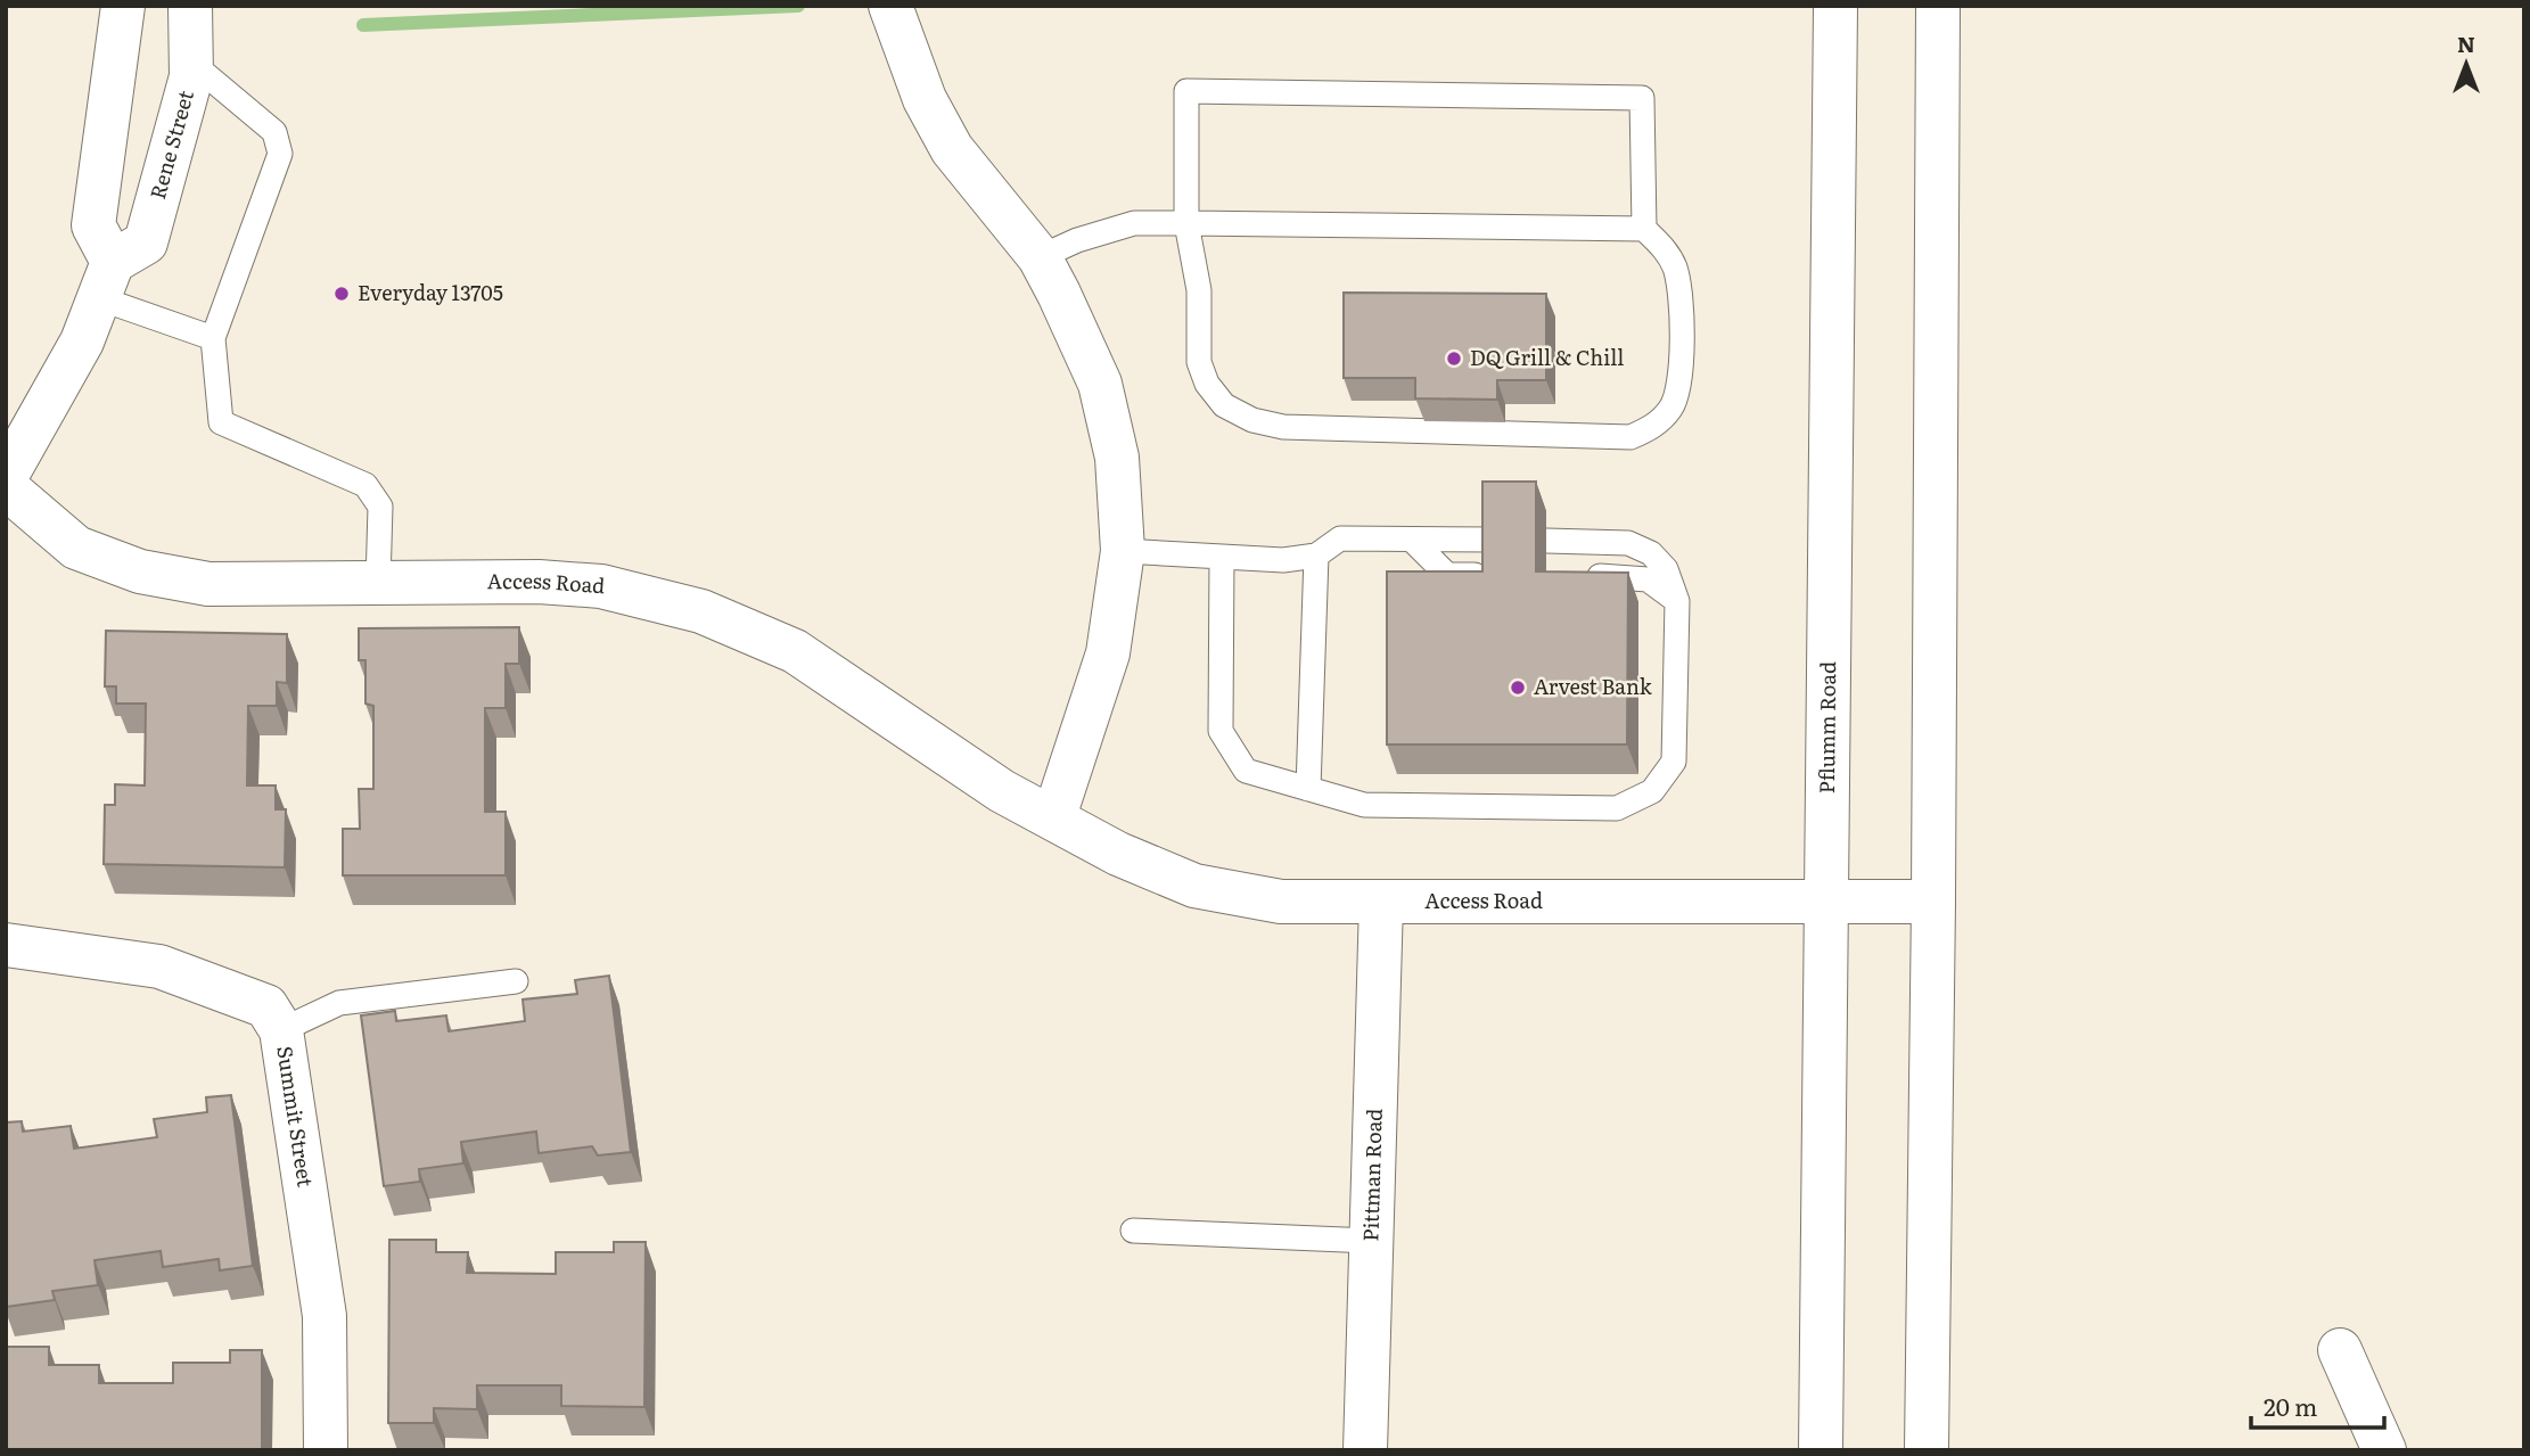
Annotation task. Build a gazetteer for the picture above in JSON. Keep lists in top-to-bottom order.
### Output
{
  "streets": {
    "street": [
      "Rene Street",
      "Access Road",
      "Pflumm Road",
      "Summit Street",
      "Pittman Road"
    ]
  },
  "crossings": [
    ["Access Road", "Pflumm Road"],
    ["Access Road", "Pittman Road"]
  ],
  "places": ["Everyday 13705", "DQ Grill & Chill", "Arvest Bank"],
  "scale_bar": "20 m",
  "north": "top"
}
